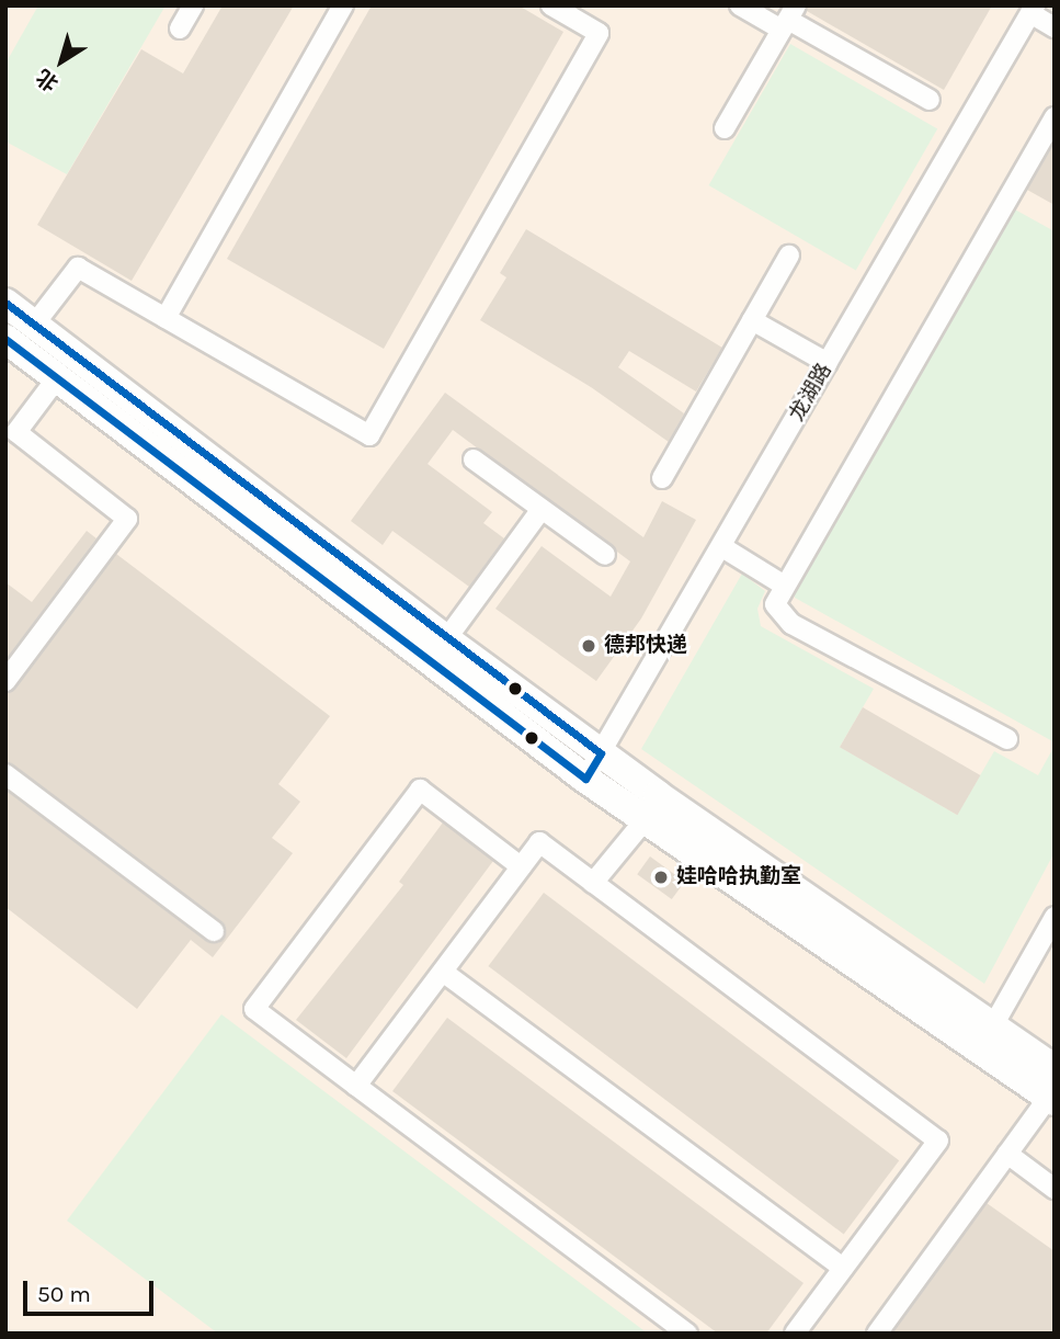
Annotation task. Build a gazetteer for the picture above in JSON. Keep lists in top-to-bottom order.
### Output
{
  "streets": {
    "street": ["龙湖路"]
  },
  "places": ["德邦快递", "娃哈哈执勤室"],
  "scale_bar": "50 m",
  "north": "bottom left"
}
